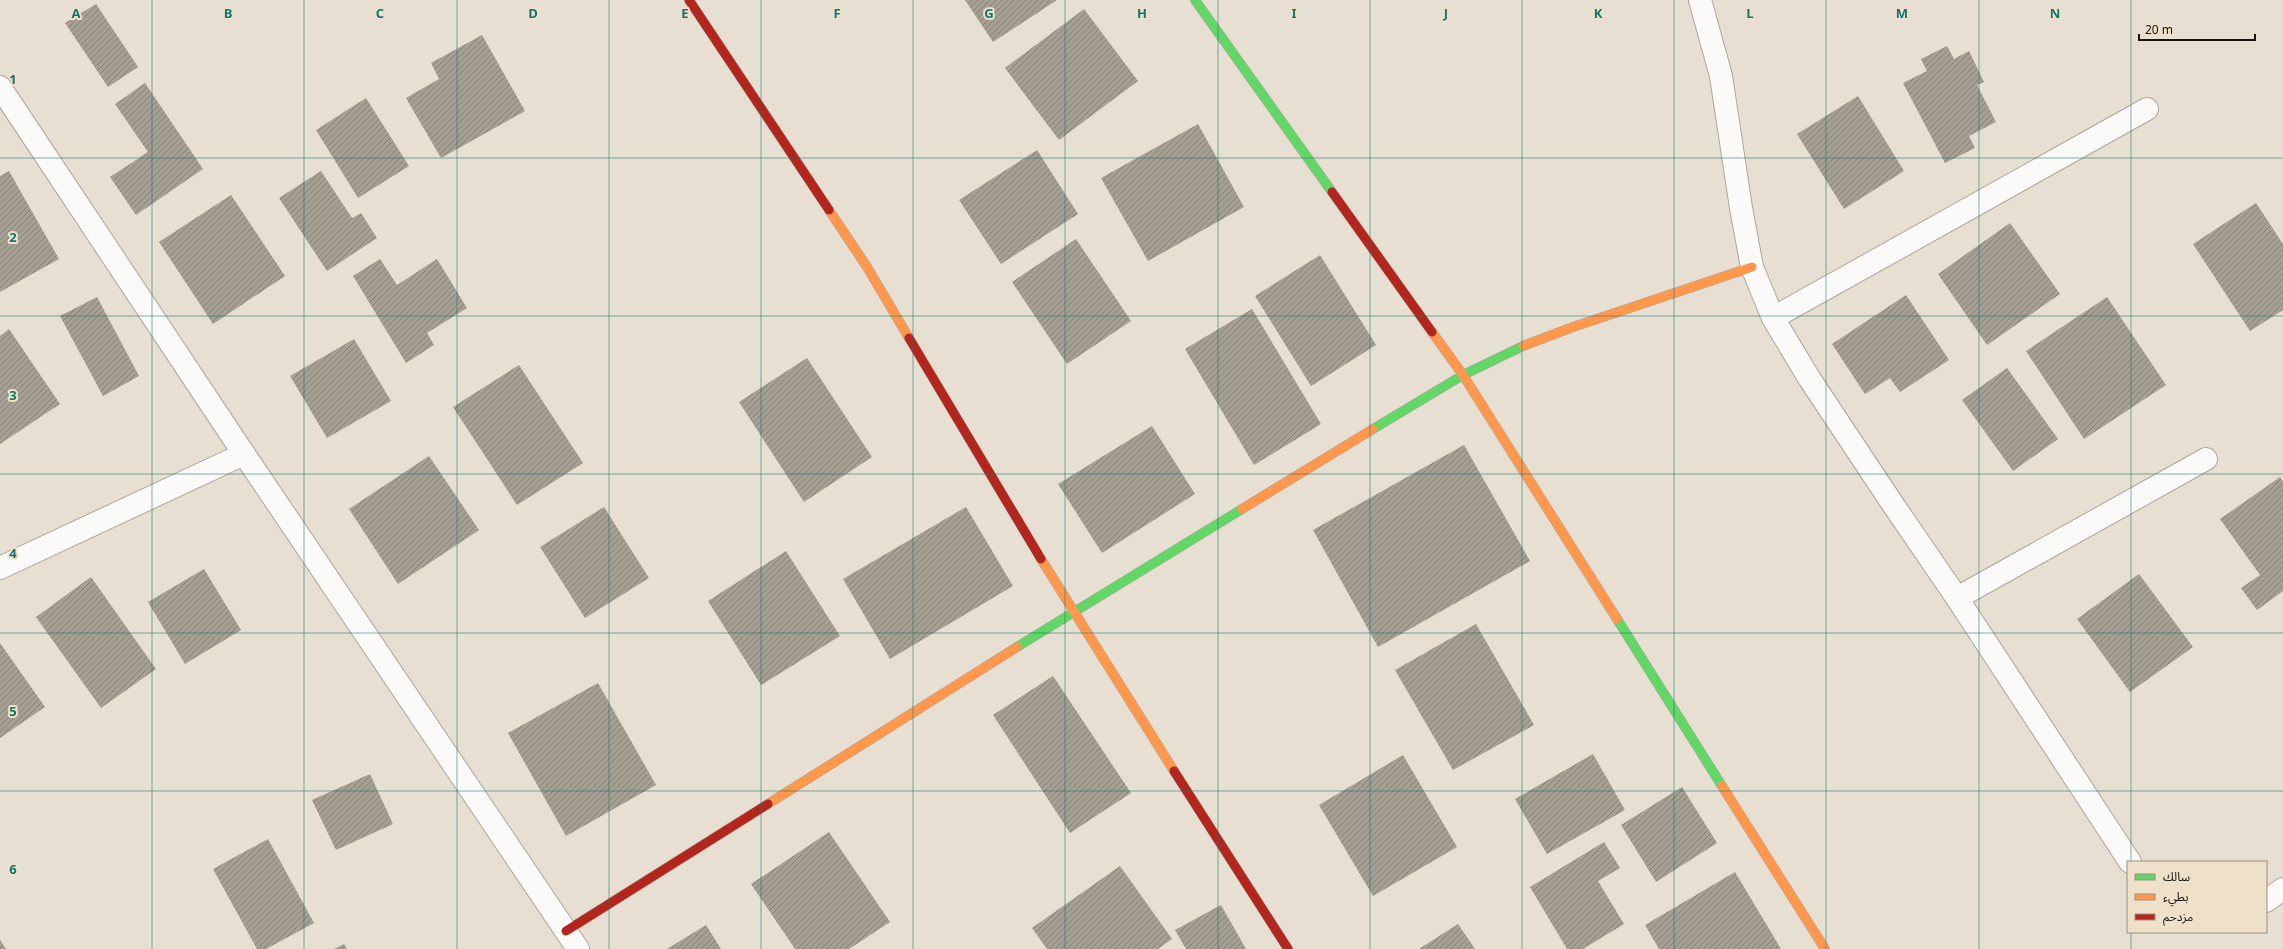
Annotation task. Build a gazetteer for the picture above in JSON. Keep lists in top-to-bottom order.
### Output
{
  "legend": ["سالك", "بطيء", "مزدحم"],
  "scale_bar": "20 m",
  "grid": {
    "columns": [
      "A",
      "B",
      "C",
      "D",
      "E",
      "F",
      "G",
      "H",
      "I",
      "J",
      "K",
      "L",
      "M",
      "N"
    ],
    "rows": [
      "1",
      "2",
      "3",
      "4",
      "5",
      "6"
    ]
  }
}
